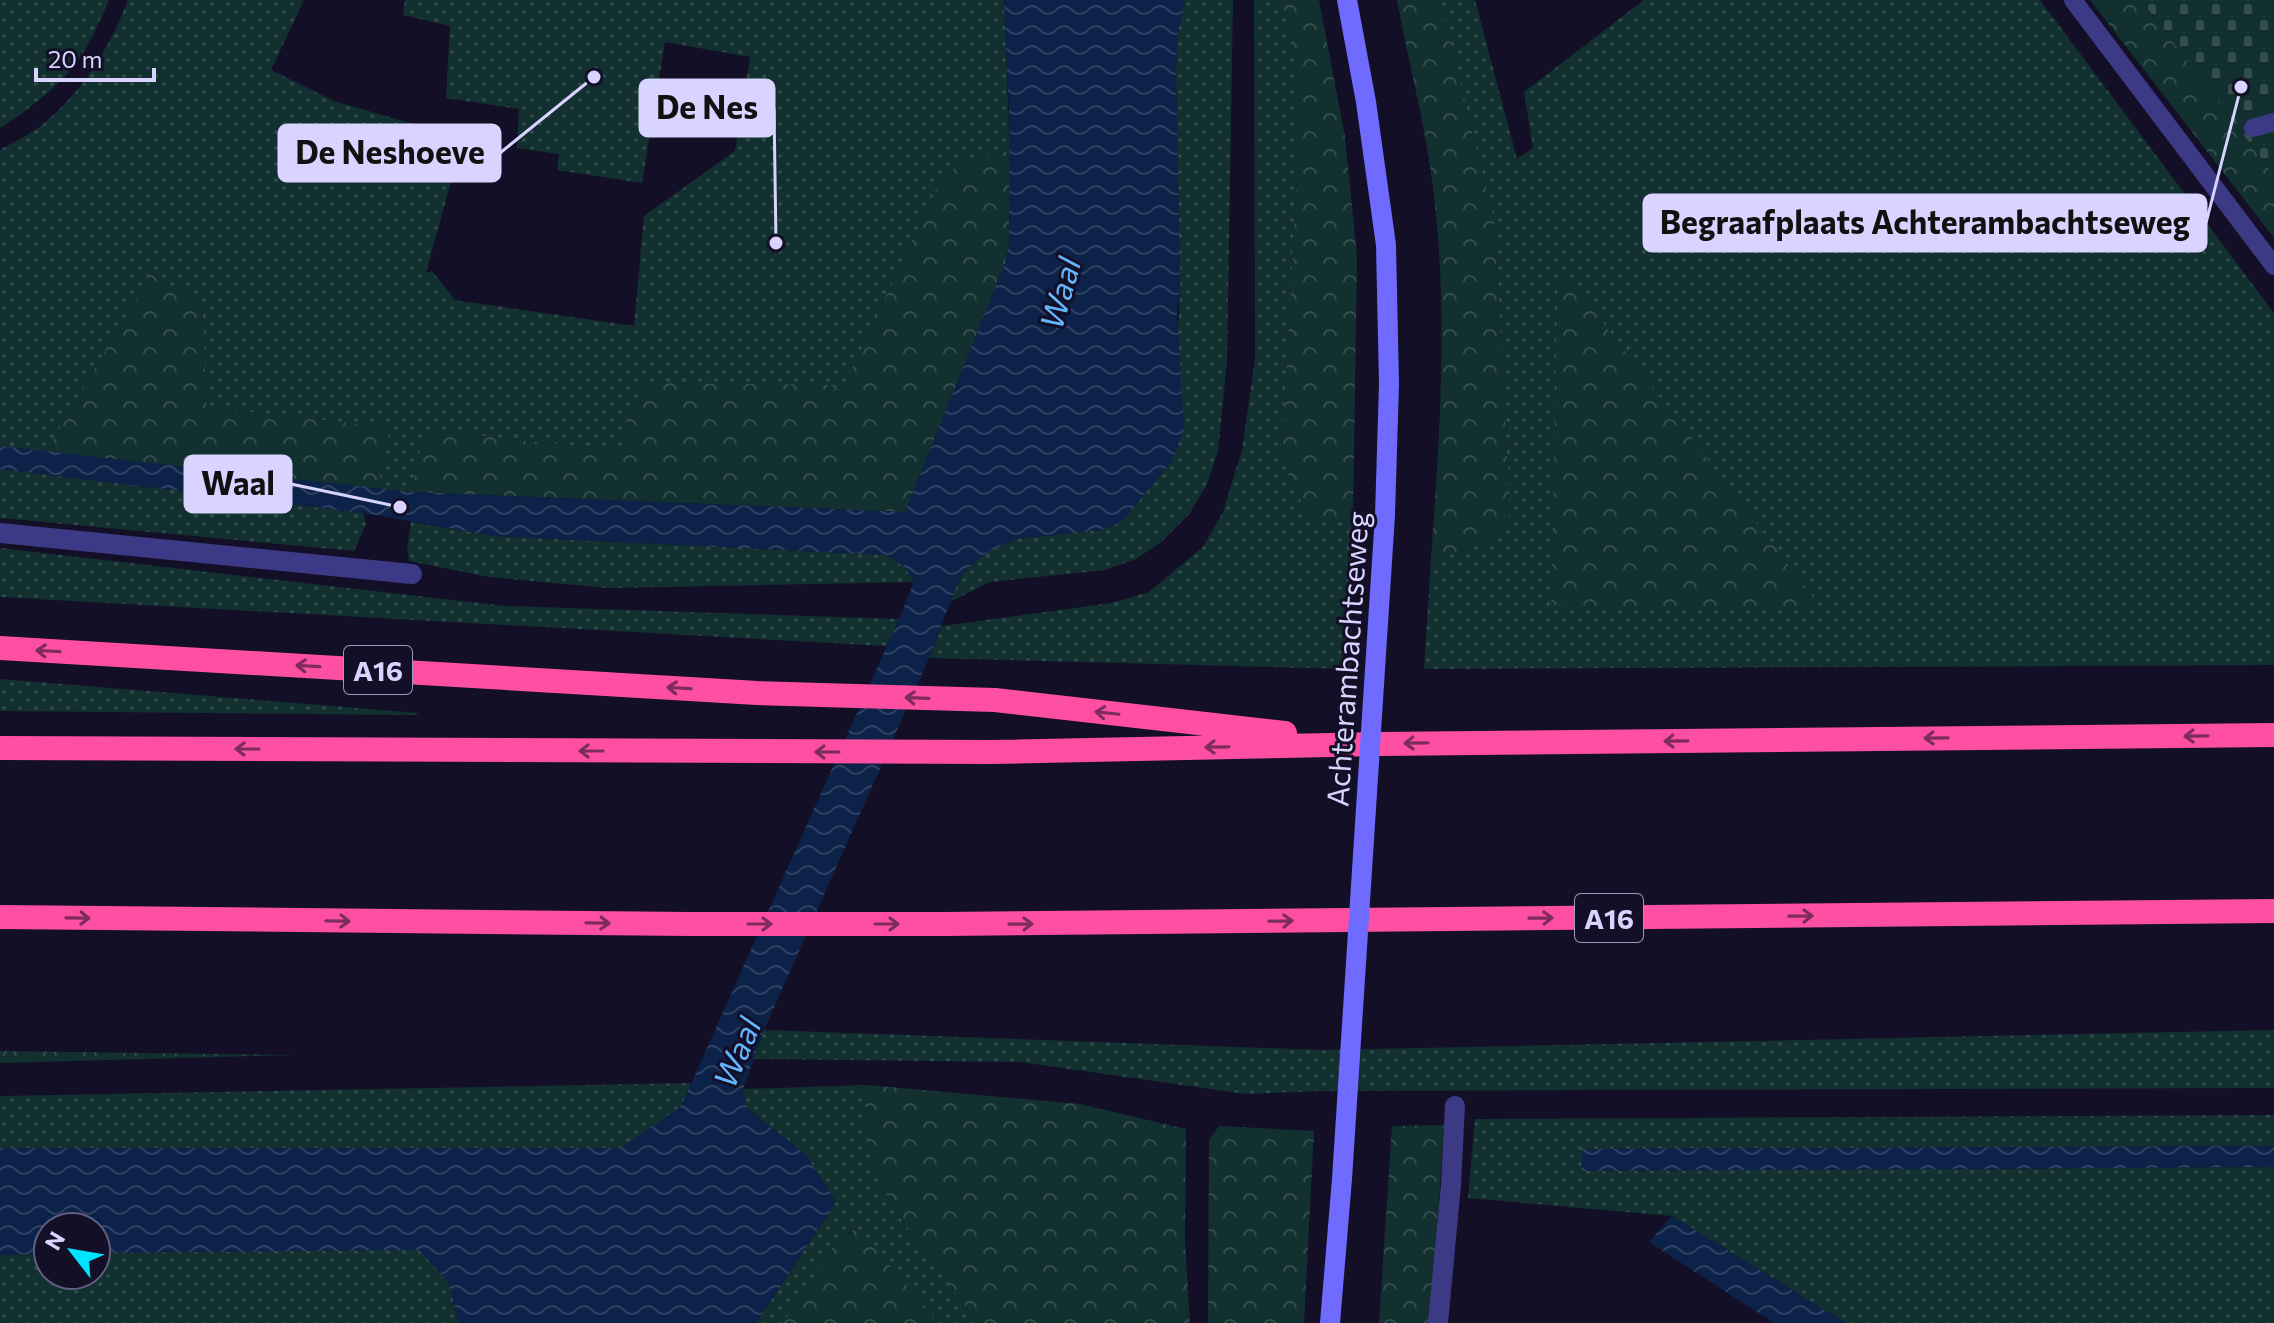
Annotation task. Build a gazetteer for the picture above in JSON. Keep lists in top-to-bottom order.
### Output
{
  "streets": {
    "highway": ["A16"],
    "street": ["Achterambachtseweg"]
  },
  "water": ["Waal"],
  "places": [
    "De Neshoeve",
    "Begraafplaats Achterambachtseweg",
    "De Nes",
    "Waal"
  ],
  "scale_bar": "20 m",
  "north": "top left"
}
